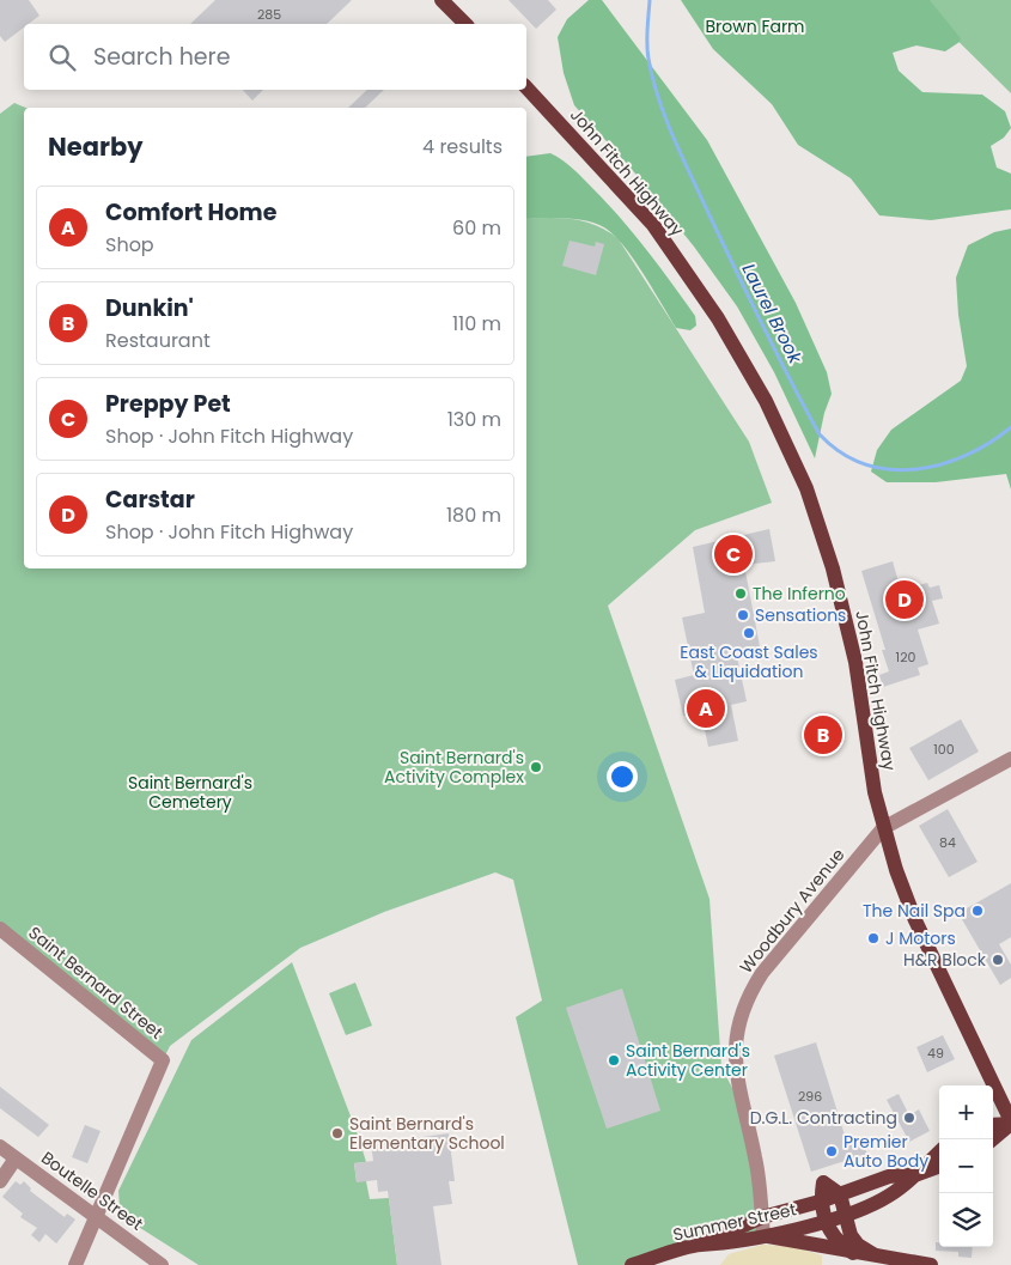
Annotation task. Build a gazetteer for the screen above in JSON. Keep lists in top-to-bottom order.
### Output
{
  "streets": {
    "main road": ["John Fitch Highway", "Summer Street"],
    "street": ["Woodbury Avenue", "Saint Bernard Street", "Boutelle Street"]
  },
  "crossings": [
    ["John Fitch Highway", "Woodbury Avenue"],
    ["Woodbury Avenue", "Summer Street"],
    ["Saint Bernard Street", "Boutelle Street"]
  ],
  "water": ["Laurel Brook"],
  "parks": ["Brown Farm", "Saint Bernard's Cemetery"],
  "places": [
    "The Inferno",
    "Sensations",
    "East Coast Sales & Liquidation",
    "Saint Bernard's Activity Complex",
    "The Nail Spa",
    "J Motors",
    "H&R Block",
    "Saint Bernard's Activity Center",
    "D.G.L. Contracting",
    "Saint Bernard's Elementary School",
    "Premier Auto Body"
  ],
  "house_numbers": [
    "285",
    "120",
    "100",
    "84",
    "49",
    "296"
  ],
  "page": {
    "search": "Search here",
    "heading": ["Nearby", "4 results"],
    "list": [
      {
        "mark": "A",
        "name": "Comfort Home",
        "note": "Shop",
        "value": "60 m"
      },
      {
        "mark": "B",
        "name": "Dunkin'",
        "note": "Restaurant",
        "value": "110 m"
      },
      {
        "mark": "C",
        "name": "Preppy Pet",
        "note": "Shop · John Fitch Highway",
        "value": "130 m"
      },
      {
        "mark": "D",
        "name": "Carstar",
        "note": "Shop · John Fitch Highway",
        "value": "180 m"
      }
    ],
    "pins": [
      "C",
      "D",
      "A",
      "B"
    ],
    "map_buttons": ["+", "−"]
  }
}
